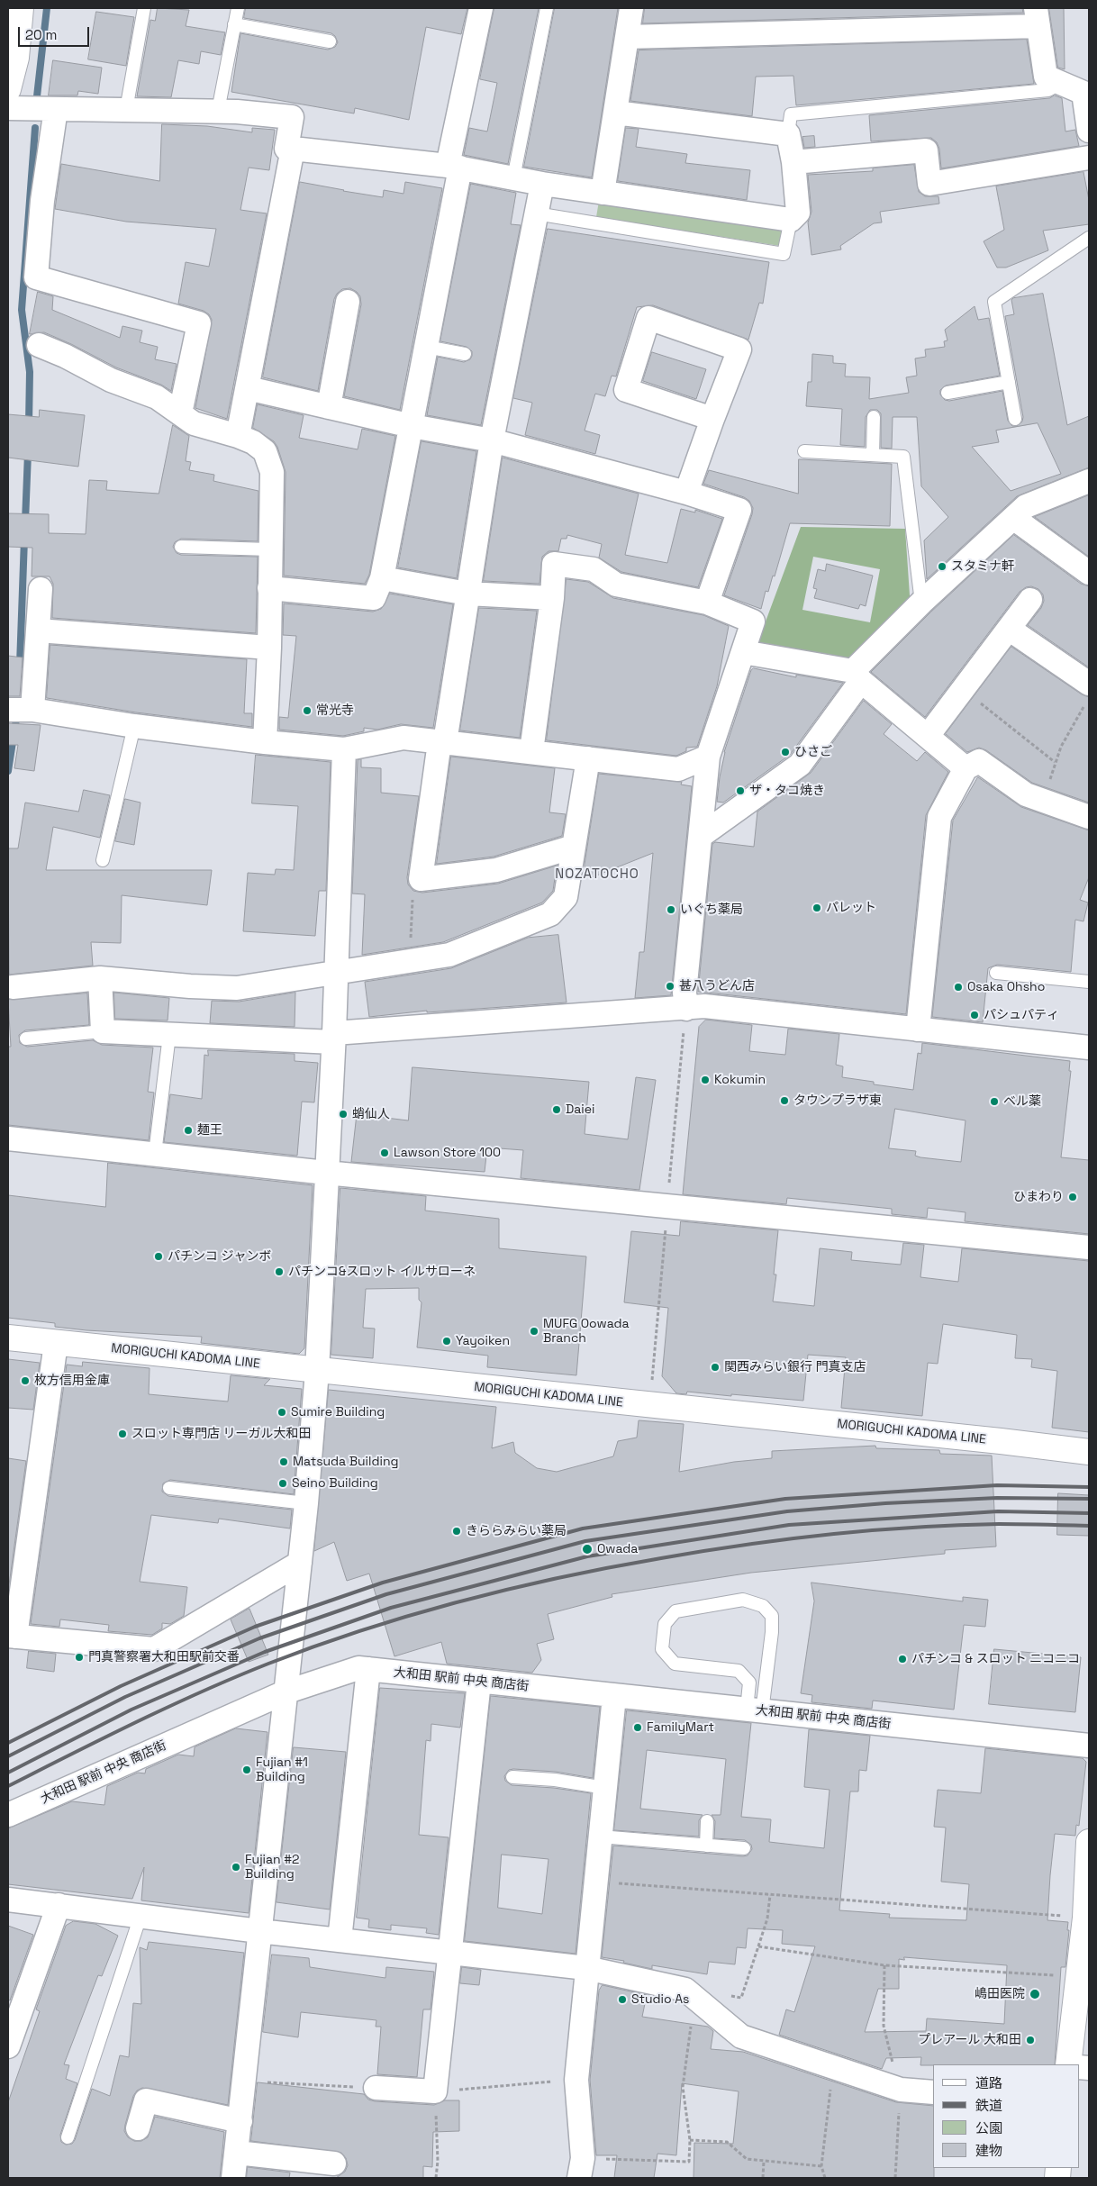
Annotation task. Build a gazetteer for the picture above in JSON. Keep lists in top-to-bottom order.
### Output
{
  "streets": {
    "main road": ["MORIGUCHI KADOMA LINE"],
    "street": ["大和田 駅前 中央 商店街"]
  },
  "districts": ["NOZATOCHO"],
  "places": [
    "スタミナ軒",
    "常光寺",
    "ひさご",
    "ザ・タコ焼き",
    "パレット",
    "いぐち薬局",
    "甚八うどん店",
    "Osaka Ohsho",
    "パシュパティ",
    "Kokumin",
    "タウンプラザ東",
    "ベル薬",
    "Daiei",
    "蛸仙人",
    "麺王",
    "Lawson Store 100",
    "ひまわり",
    "パチンコ ジャンボ",
    "パチンコ&スロット イルサローネ",
    "MUFG Oowada Branch",
    "Yayoiken",
    "関西みらい銀行 門真支店",
    "枚方信用金庫",
    "Sumire Building",
    "スロット専門店 リーガル大和田",
    "Matsuda Building",
    "Seino Building",
    "きららみらい薬局",
    "Owada",
    "門真警察署大和田駅前交番",
    "パチンコ & スロット ニコニコ",
    "FamilyMart",
    "Fujian #1 Building",
    "Fujian #2 Building",
    "嶋田医院",
    "Studio As",
    "プレアール 大和田"
  ],
  "legend": [
    "道路",
    "鉄道",
    "公園",
    "建物"
  ],
  "scale_bar": "20 m"
}
